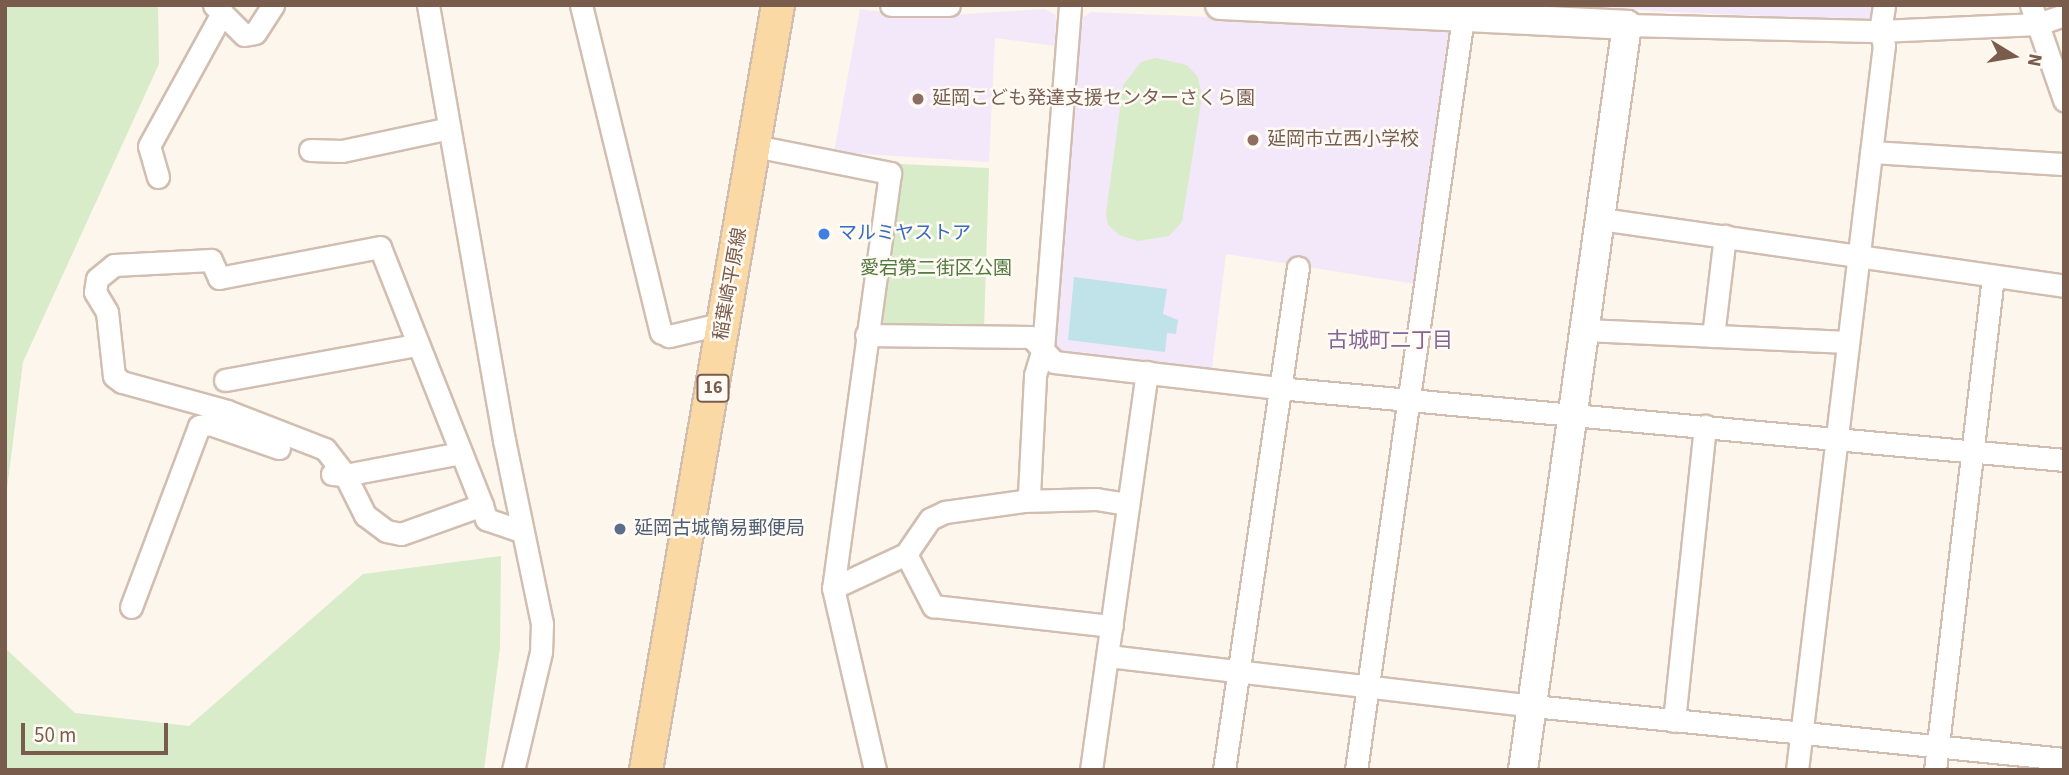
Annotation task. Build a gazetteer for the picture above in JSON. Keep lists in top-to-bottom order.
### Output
{
  "streets": {
    "main road": ["稲葉崎平原線", "16"]
  },
  "districts": ["古城町二丁目"],
  "parks": ["愛宕第二街区公園"],
  "places": [
    "延岡こども発達支援センターさくら園",
    "延岡市立西小学校",
    "マルミヤストア",
    "延岡古城簡易郵便局"
  ],
  "scale_bar": "50 m",
  "north": "right"
}
